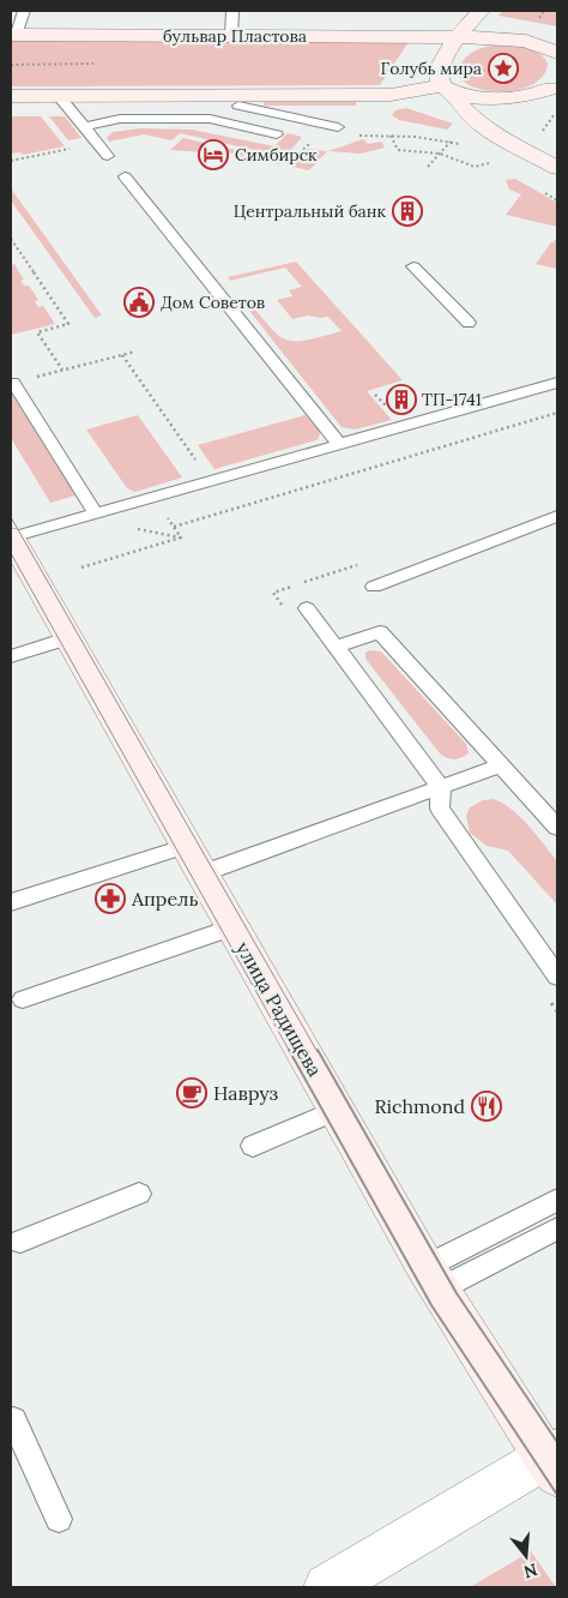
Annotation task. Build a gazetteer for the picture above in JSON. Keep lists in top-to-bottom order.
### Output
{
  "streets": {
    "street": ["бульвар Пластова", "улица Радищева"]
  },
  "places": {
    "place": ["Голубь мира"],
    "hotel": ["Симбирск"],
    "building": ["Центральный банк", "ТП-1741"],
    "public building": ["Дом Советов"],
    "pharmacy": ["Апрель"],
    "cafe": ["Навруз"],
    "restaurant": ["Richmond"]
  },
  "north": "bottom"
}
